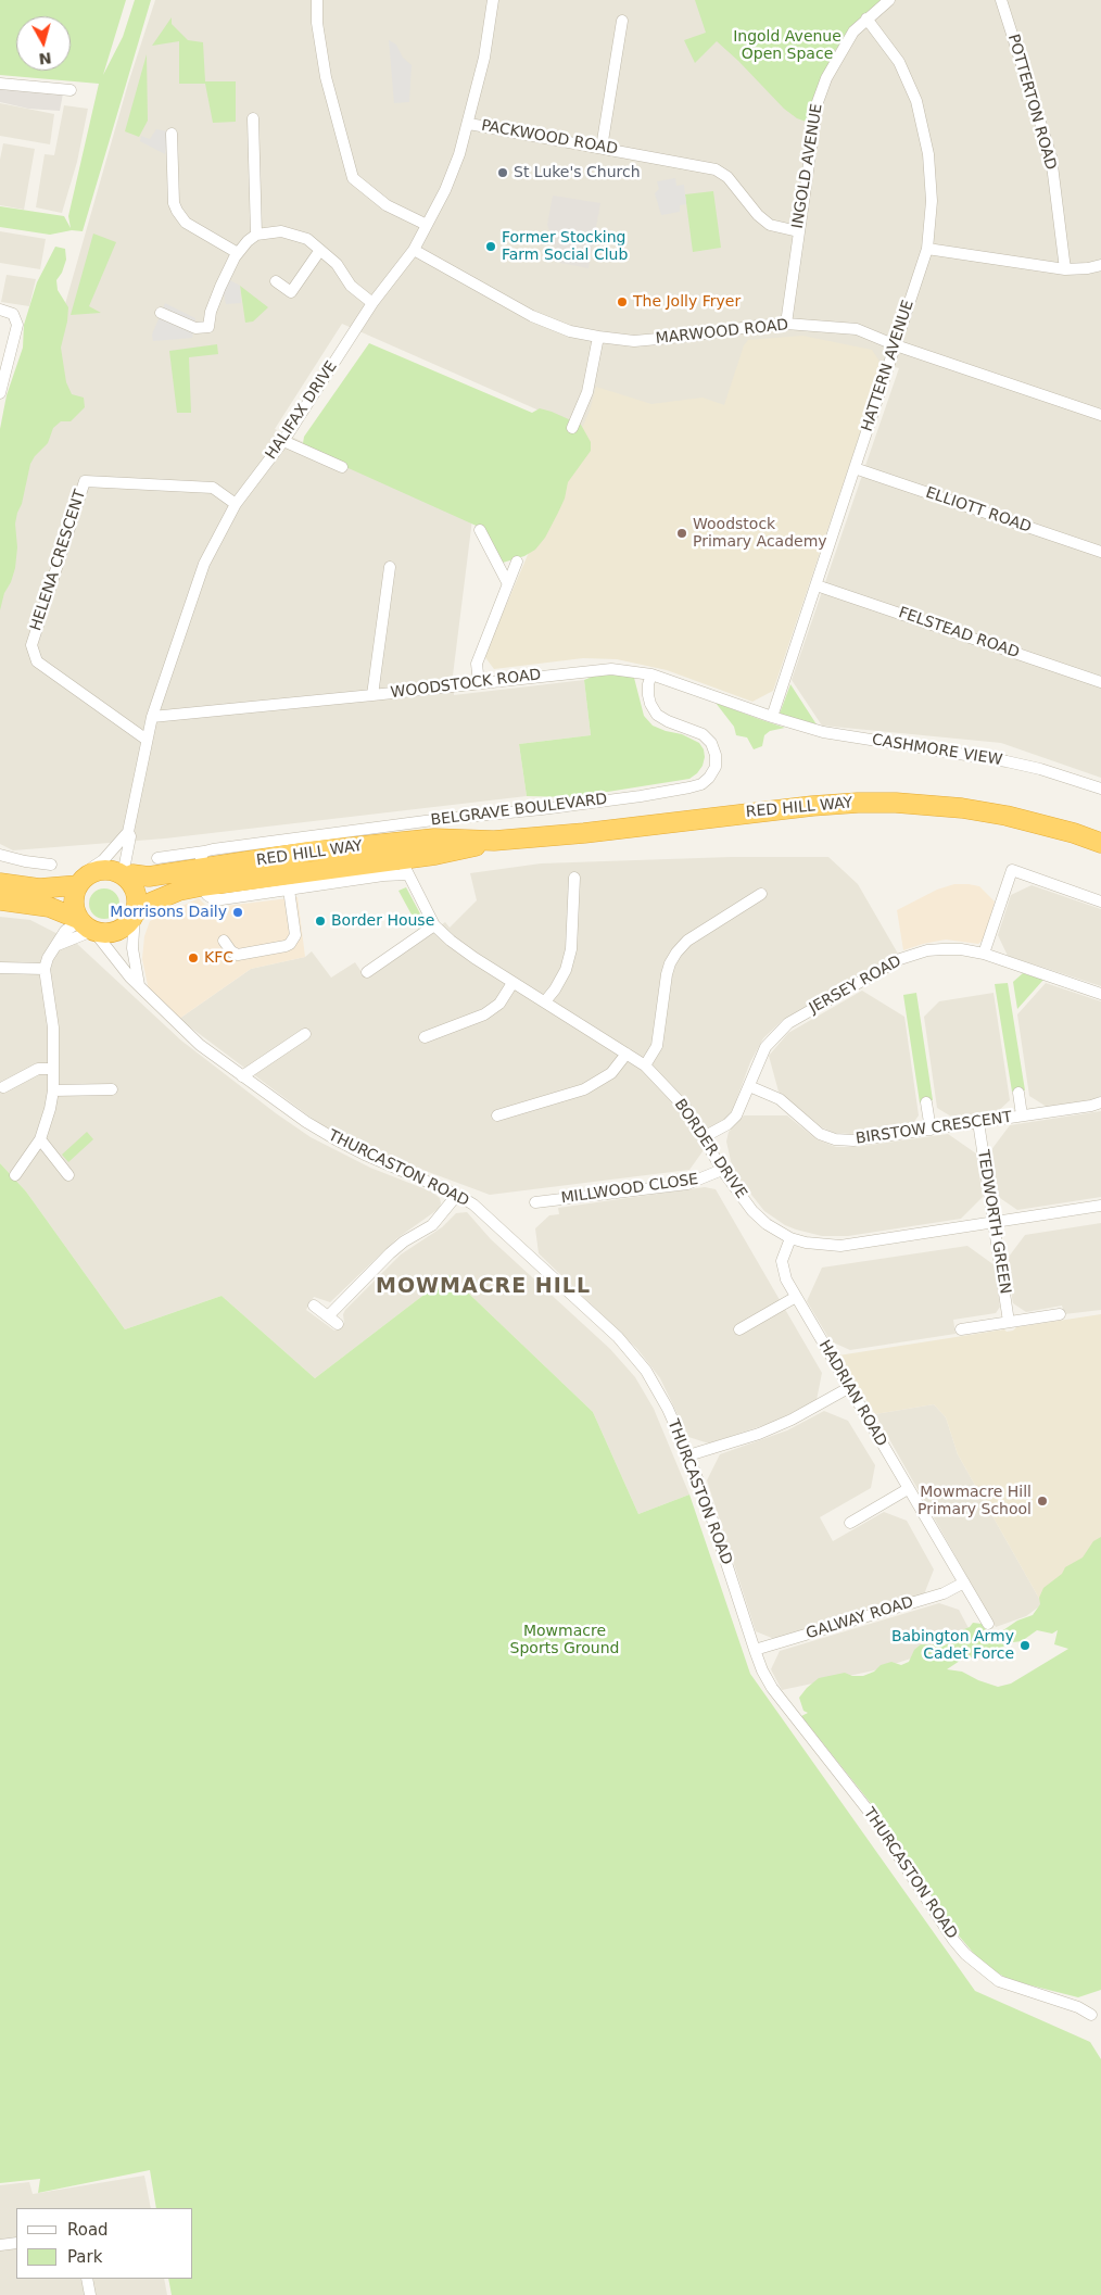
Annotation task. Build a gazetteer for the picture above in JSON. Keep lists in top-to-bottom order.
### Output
{
  "streets": {
    "highway": ["RED HILL WAY"],
    "street": [
      "POTTERTON ROAD",
      "PACKWOOD ROAD",
      "INGOLD AVENUE",
      "MARWOOD ROAD",
      "HATTERN AVENUE",
      "HALIFAX DRIVE",
      "ELLIOTT ROAD",
      "HELENA CRESCENT",
      "FELSTEAD ROAD",
      "WOODSTOCK ROAD",
      "CASHMORE VIEW",
      "BELGRAVE BOULEVARD",
      "JERSEY ROAD",
      "BIRSTOW CRESCENT",
      "BORDER DRIVE",
      "THURCASTON ROAD",
      "MILLWOOD CLOSE",
      "TEDWORTH GREEN",
      "HADRIAN ROAD",
      "GALWAY ROAD"
    ]
  },
  "crossings": [
    ["PACKWOOD ROAD", "INGOLD AVENUE"],
    ["PACKWOOD ROAD", "HALIFAX DRIVE"],
    ["INGOLD AVENUE", "MARWOOD ROAD"],
    ["INGOLD AVENUE", "HATTERN AVENUE"],
    ["MARWOOD ROAD", "HATTERN AVENUE"],
    ["MARWOOD ROAD", "HALIFAX DRIVE"],
    ["HATTERN AVENUE", "ELLIOTT ROAD"],
    ["HATTERN AVENUE", "FELSTEAD ROAD"],
    ["HATTERN AVENUE", "WOODSTOCK ROAD"],
    ["HATTERN AVENUE", "CASHMORE VIEW"],
    ["HALIFAX DRIVE", "HELENA CRESCENT"],
    ["HALIFAX DRIVE", "WOODSTOCK ROAD"],
    ["HALIFAX DRIVE", "RED HILL WAY"],
    ["WOODSTOCK ROAD", "CASHMORE VIEW"],
    ["WOODSTOCK ROAD", "BELGRAVE BOULEVARD"],
    ["RED HILL WAY", "BELGRAVE BOULEVARD"],
    ["RED HILL WAY", "BORDER DRIVE"],
    ["JERSEY ROAD", "BIRSTOW CRESCENT"],
    ["JERSEY ROAD", "BORDER DRIVE"],
    ["BIRSTOW CRESCENT", "TEDWORTH GREEN"],
    ["BORDER DRIVE", "MILLWOOD CLOSE"],
    ["BORDER DRIVE", "TEDWORTH GREEN"],
    ["BORDER DRIVE", "HADRIAN ROAD"],
    ["THURCASTON ROAD", "GALWAY ROAD"],
    ["HADRIAN ROAD", "GALWAY ROAD"]
  ],
  "districts": ["MOWMACRE HILL"],
  "parks": ["Ingold Avenue Open Space", "Mowmacre Sports Ground"],
  "places": [
    "St Luke's Church",
    "Former Stocking Farm Social Club",
    "The Jolly Fryer",
    "Woodstock Primary Academy",
    "Morrisons Daily",
    "Border House",
    "KFC",
    "Mowmacre Hill Primary School",
    "Babington Army Cadet Force"
  ],
  "legend": ["Road", "Park"],
  "north": "bottom"
}
